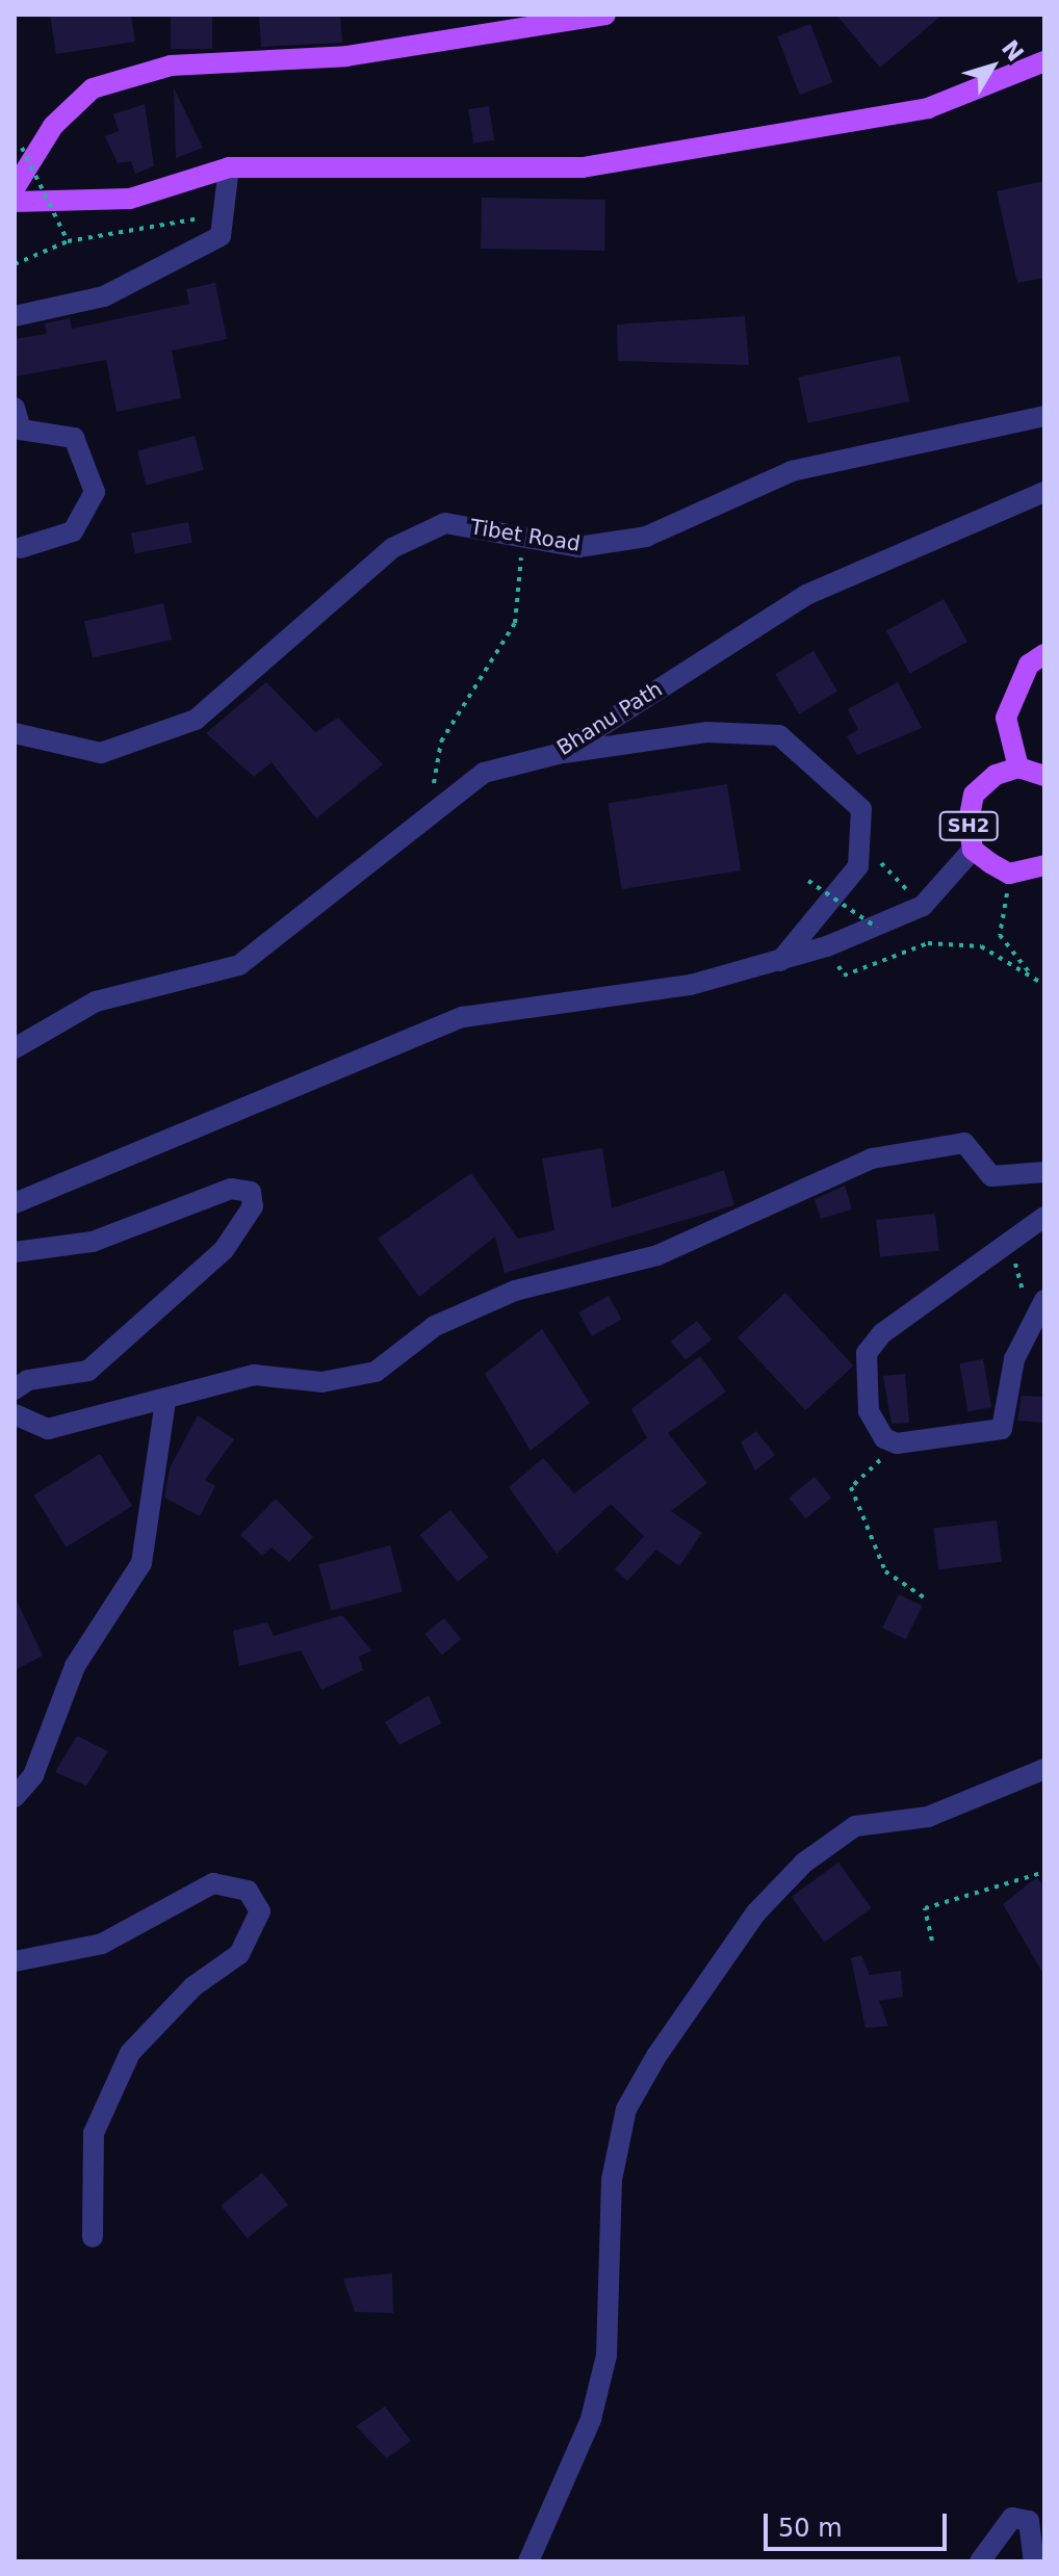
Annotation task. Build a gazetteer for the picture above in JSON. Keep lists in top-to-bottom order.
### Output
{
  "streets": {
    "main road": ["SH2"],
    "street": ["Tibet Road", "Bhanu Path"]
  },
  "scale_bar": "50 m",
  "north": "top right"
}
